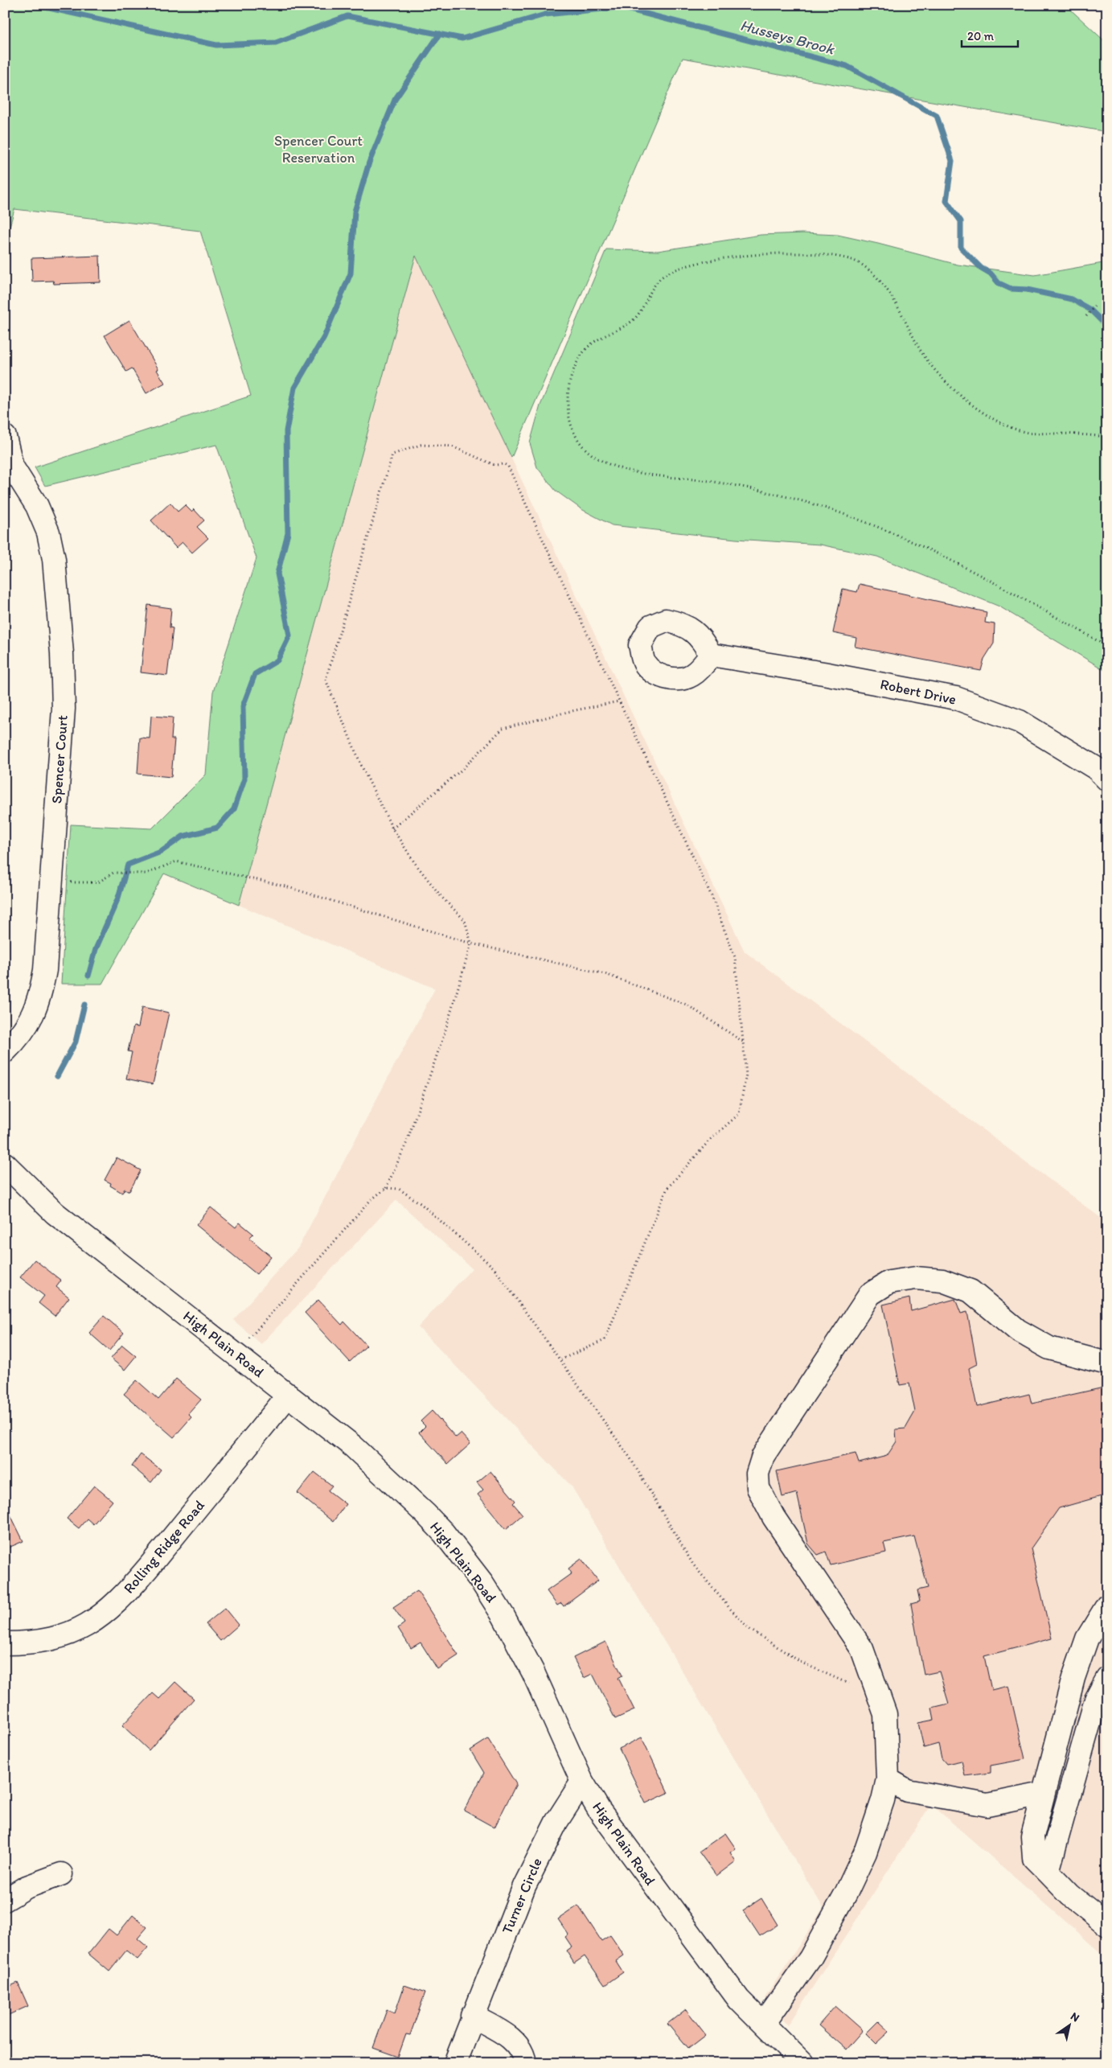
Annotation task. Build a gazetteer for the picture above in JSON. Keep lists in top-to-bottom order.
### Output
{
  "streets": {
    "street": [
      "Robert Drive",
      "Spencer Court",
      "High Plain Road",
      "Rolling Ridge Road",
      "Turner Circle"
    ]
  },
  "crossings": [
    ["High Plain Road", "Rolling Ridge Road"],
    ["High Plain Road", "Turner Circle"]
  ],
  "water": ["Husseys Brook"],
  "parks": ["Spencer Court Reservation"],
  "scale_bar": "20 m",
  "north": "top right"
}
